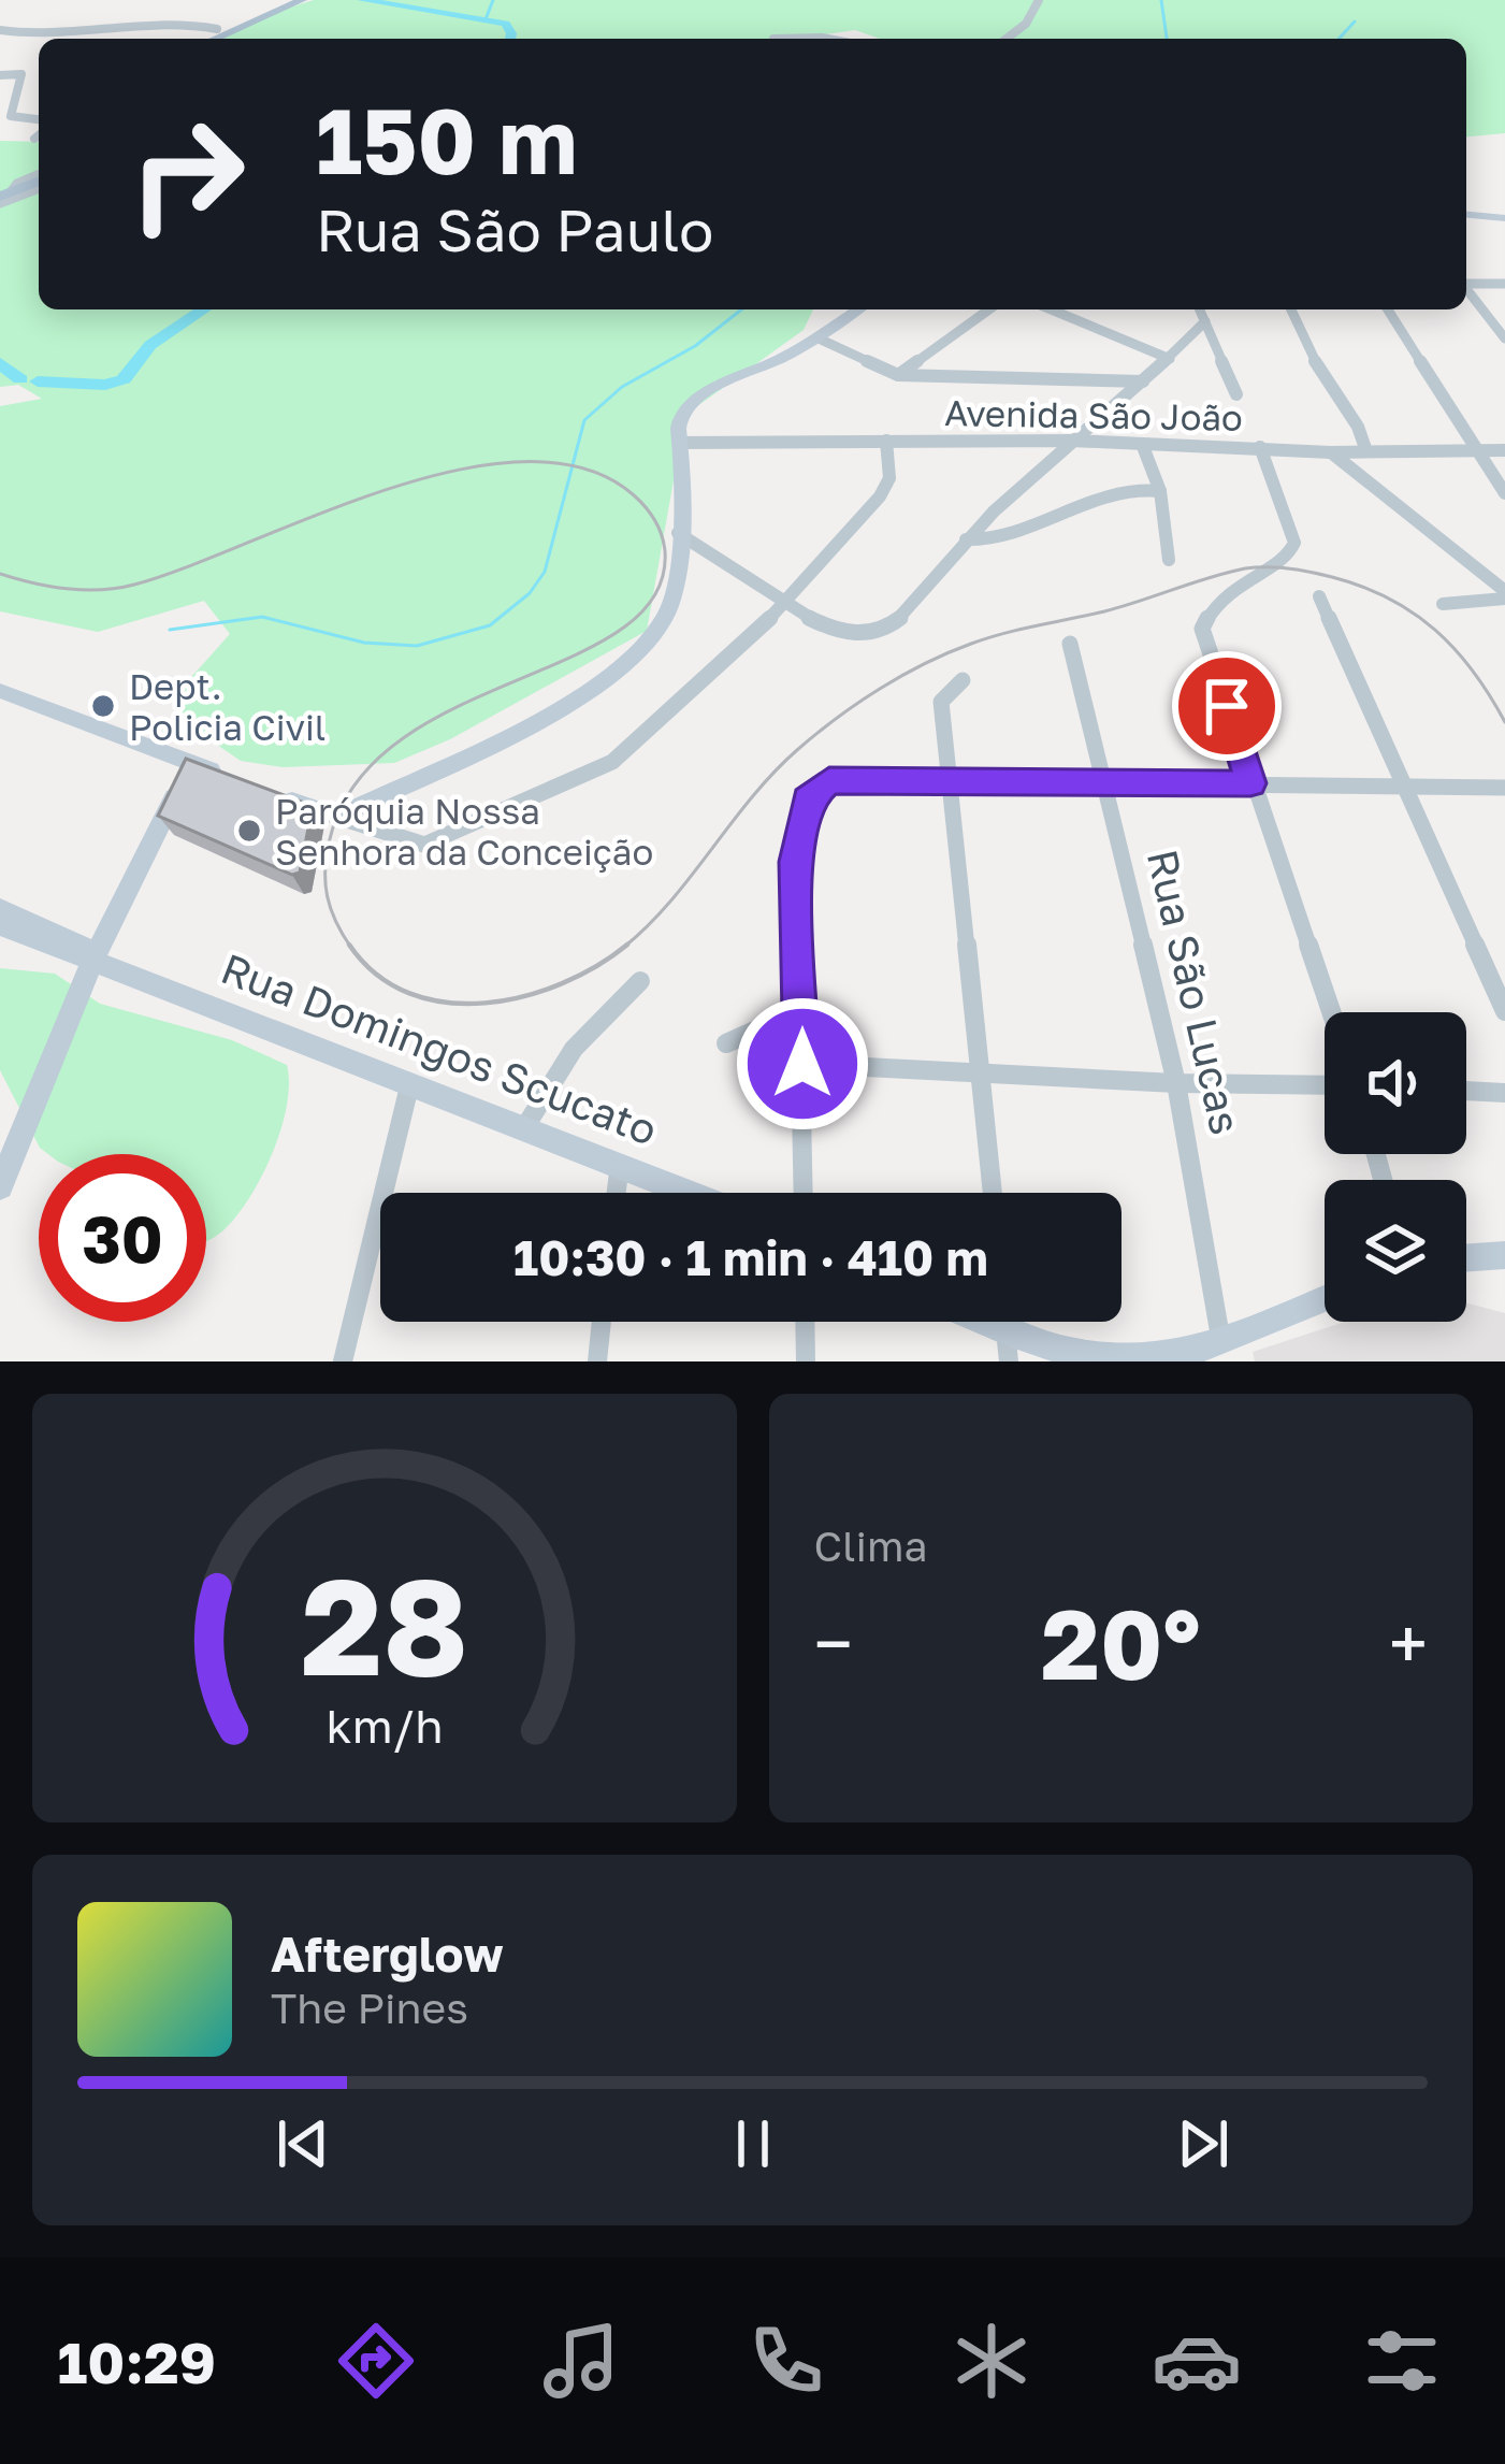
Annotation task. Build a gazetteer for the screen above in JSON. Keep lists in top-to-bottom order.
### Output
{
  "streets": {
    "street": ["Avenida São João", "Rua São Lucas", "Rua Domingos Scucato"]
  },
  "places": ["Dept. Policia Civil", "Paróquia Nossa Senhora da Conceição"],
  "page": {
    "turn": ["150 m", "Rua São Paulo"],
    "limit": "30",
    "trip": "10:30 · 1 min · 410 m",
    "tile": "Clima",
    "heat": ["−", "20°", "+"],
    "song": ["Afterglow", "The Pines"],
    "tabs": "10:29",
    "gauge": ["28", "km/h"]
  }
}
